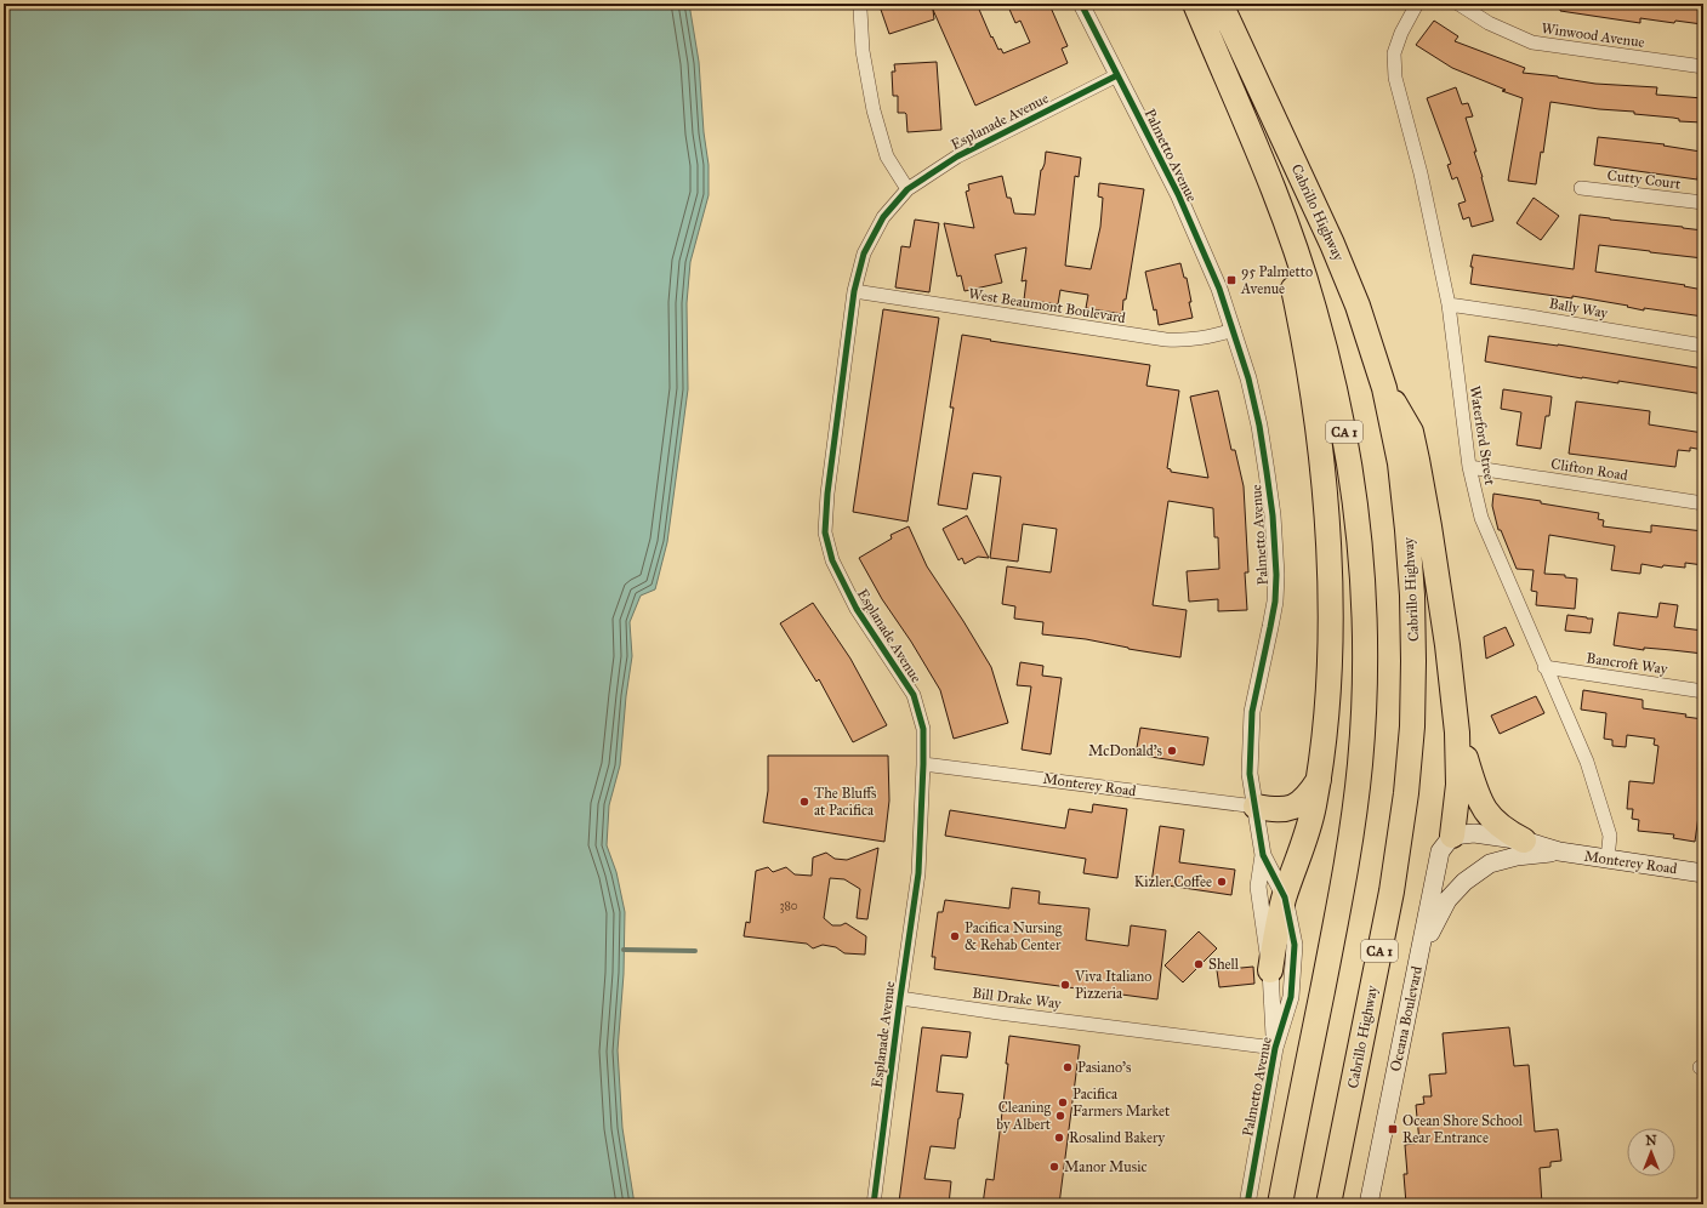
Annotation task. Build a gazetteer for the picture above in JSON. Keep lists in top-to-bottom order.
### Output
{
  "streets": {
    "highway": ["Cabrillo Highway", "CA 1"],
    "main road": ["Monterey Road", "Oceana Boulevard"],
    "street": [
      "Winwood Avenue",
      "Esplanade Avenue",
      "Palmetto Avenue",
      "Cutty Court",
      "West Beaumont Boulevard",
      "Bally Way",
      "Waterford Street",
      "Clifton Road",
      "Bancroft Way",
      "Bill Drake Way"
    ]
  },
  "crossings": [
    ["Esplanade Avenue", "Palmetto Avenue"],
    ["Esplanade Avenue", "West Beaumont Boulevard"],
    ["Esplanade Avenue", "Monterey Road"],
    ["Esplanade Avenue", "Bill Drake Way"],
    ["Palmetto Avenue", "West Beaumont Boulevard"],
    ["Palmetto Avenue", "Monterey Road"],
    ["Palmetto Avenue", "Bill Drake Way"],
    ["Bally Way", "Waterford Street"],
    ["Waterford Street", "Clifton Road"],
    ["Waterford Street", "Bancroft Way"],
    ["Waterford Street", "Monterey Road"],
    ["Monterey Road", "Oceana Boulevard"]
  ],
  "places": {
    "transit": ["95 Palmetto Avenue", "Ocean Shore School Rear Entrance"],
    "other": [
      "McDonald's",
      "The Bluffs at Pacifica",
      "Kizler Coffee",
      "Pacifica Nursing & Rehab Center",
      "Shell",
      "Viva Italiano Pizzeria",
      "Pasiano's",
      "Pacifica Farmers Market",
      "Cleaning by Albert",
      "Rosalind Bakery",
      "Manor Music"
    ]
  },
  "house_numbers": ["380"],
  "north": "top"
}
